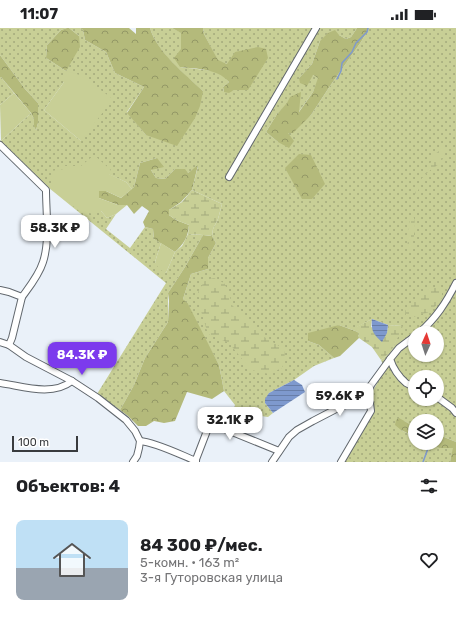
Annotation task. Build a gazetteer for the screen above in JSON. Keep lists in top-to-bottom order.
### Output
{
  "scale_bar": "100 m",
  "north": "top",
  "page": {
    "status": "11:07",
    "price": [
      "58.3K ₽",
      "84.3K ₽",
      "59.6K ₽",
      "32.1K ₽"
    ],
    "scale": "100 m",
    "heading": "Объектов: 4",
    "list": [
      {
        "name": "84 300 ₽/мес.",
        "note": "5-комн. · 163 m² · 3-я Гуторовская улица"
      }
    ]
  }
}
